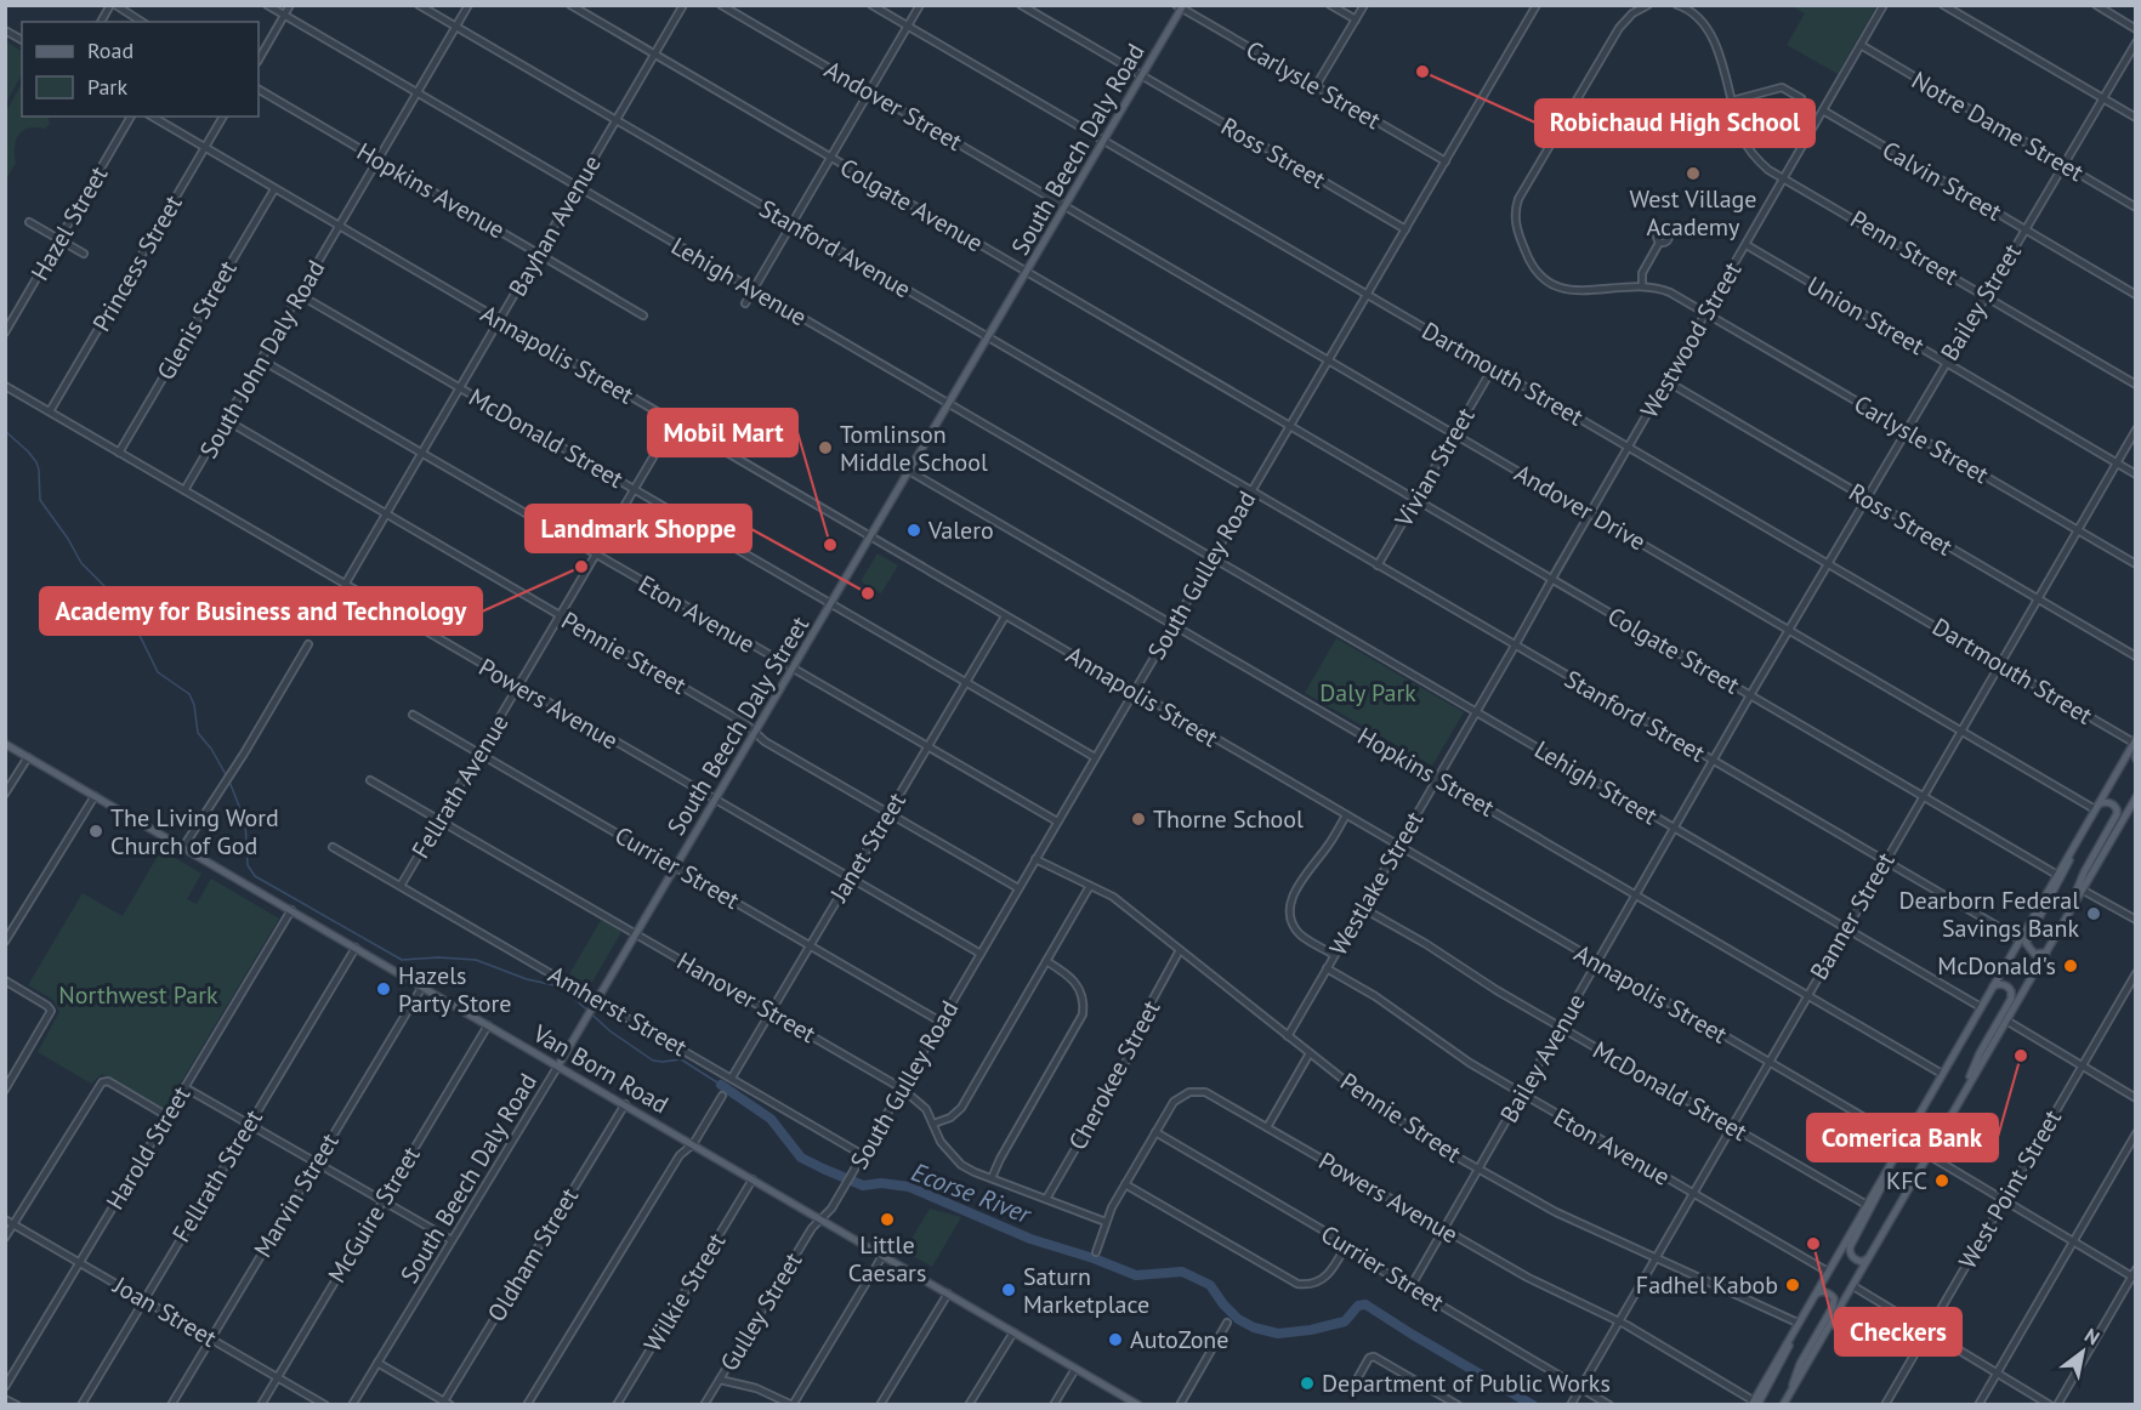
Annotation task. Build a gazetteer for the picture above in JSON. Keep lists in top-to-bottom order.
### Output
{
  "streets": {
    "main road": ["South Beech Daly Road", "South Beech Daly Street", "Van Born Road"],
    "street": [
      "Carlysle Street",
      "Andover Street",
      "Notre Dame Street",
      "Ross Street",
      "Calvin Street",
      "Hopkins Avenue",
      "Colgate Avenue",
      "Hazel Street",
      "Bayhan Avenue",
      "Penn Street",
      "Stanford Avenue",
      "Princess Street",
      "Lehigh Avenue",
      "Bailey Street",
      "Union Street",
      "Glenis Street",
      "Westwood Street",
      "Annapolis Street",
      "South John Daly Road",
      "Dartmouth Street",
      "McDonald Street",
      "Vivian Street",
      "Andover Drive",
      "South Gulley Road",
      "Eton Avenue",
      "Colgate Street",
      "Pennie Street",
      "Powers Avenue",
      "Stanford Street",
      "Hopkins Street",
      "Lehigh Street",
      "Fellrath Avenue",
      "Janet Street",
      "Currier Street",
      "Westlake Street",
      "Banner Street",
      "Hanover Street",
      "Amherst Street",
      "Bailey Avenue",
      "Cherokee Street",
      "Harold Street",
      "Fellrath Street",
      "West Point Street",
      "Marvin Street",
      "McGuire Street",
      "Oldham Street",
      "Wilkie Street",
      "Joan Street",
      "Gulley Street"
    ]
  },
  "crossings": [
    ["Carlysle Street", "South Beech Daly Road"],
    ["Carlysle Street", "Bailey Street"],
    ["Carlysle Street", "Westwood Street"],
    ["Carlysle Street", "South Gulley Road"],
    ["Carlysle Street", "Banner Street"],
    ["Andover Street", "South Beech Daly Road"],
    ["Andover Street", "Andover Drive"],
    ["Notre Dame Street", "Bailey Street"],
    ["Notre Dame Street", "Westwood Street"],
    ["South Beech Daly Road", "Ross Street"],
    ["South Beech Daly Road", "Colgate Avenue"],
    ["South Beech Daly Road", "Stanford Avenue"],
    ["South Beech Daly Road", "Dartmouth Street"],
    ["South Beech Daly Road", "Andover Drive"],
    ["South Beech Daly Road", "South Beech Daly Street"],
    ["South Beech Daly Road", "Hanover Street"],
    ["South Beech Daly Road", "Amherst Street"],
    ["South Beech Daly Road", "Van Born Road"],
    ["Ross Street", "Bailey Street"],
    ["Ross Street", "Westwood Street"],
    ["Ross Street", "South Gulley Road"],
    ["Ross Street", "Banner Street"],
    ["Calvin Street", "Bailey Street"],
    ["Calvin Street", "Westwood Street"],
    ["Hopkins Avenue", "Bayhan Avenue"],
    ["Hopkins Avenue", "South John Daly Road"],
    ["Colgate Avenue", "Bayhan Avenue"],
    ["Colgate Avenue", "South Gulley Road"],
    ["Colgate Avenue", "Colgate Street"],
    ["Bayhan Avenue", "Stanford Avenue"],
    ["Bayhan Avenue", "Lehigh Avenue"],
    ["Bayhan Avenue", "Annapolis Street"],
    ["Bayhan Avenue", "McDonald Street"],
    ["Bayhan Avenue", "Eton Avenue"],
    ["Bayhan Avenue", "Pennie Street"],
    ["Bayhan Avenue", "Powers Avenue"],
    ["Penn Street", "Bailey Street"],
    ["Penn Street", "Westwood Street"],
    ["Stanford Avenue", "South John Daly Road"],
    ["Stanford Avenue", "South Gulley Road"],
    ["Stanford Avenue", "Stanford Street"],
    ["Princess Street", "Annapolis Street"],
    ["Princess Street", "Powers Avenue"],
    ["Lehigh Avenue", "South John Daly Road"],
    ["Lehigh Avenue", "South Gulley Road"],
    ["Lehigh Avenue", "Lehigh Street"],
    ["Bailey Street", "Union Street"],
    ["Bailey Street", "Dartmouth Street"],
    ["Bailey Street", "Bailey Avenue"],
    ["Union Street", "Westwood Street"],
    ["Union Street", "Banner Street"],
    ["Glenis Street", "Annapolis Street"],
    ["Glenis Street", "Powers Avenue"],
    ["Westwood Street", "Dartmouth Street"],
    ["Westwood Street", "Andover Drive"],
    ["Westwood Street", "Westlake Street"],
    ["Annapolis Street", "South John Daly Road"],
    ["Annapolis Street", "South Gulley Road"],
    ["Annapolis Street", "South Beech Daly Street"],
    ["Annapolis Street", "Fellrath Avenue"],
    ["Annapolis Street", "Janet Street"],
    ["Annapolis Street", "Westlake Street"],
    ["Annapolis Street", "Banner Street"],
    ["Annapolis Street", "Bailey Avenue"],
    ["Annapolis Street", "West Point Street"],
    ["South John Daly Road", "McDonald Street"],
    ["South John Daly Road", "Eton Avenue"],
    ["South John Daly Road", "Pennie Street"],
    ["South John Daly Road", "Powers Avenue"],
    ["Dartmouth Street", "Vivian Street"],
    ["Dartmouth Street", "South Gulley Road"],
    ["Dartmouth Street", "Banner Street"],
    ["Dartmouth Street", "Bailey Avenue"],
    ["McDonald Street", "South Gulley Road"],
    ["McDonald Street", "South Beech Daly Street"],
    ["McDonald Street", "Fellrath Avenue"],
    ["McDonald Street", "Janet Street"],
    ["McDonald Street", "Westlake Street"],
    ["McDonald Street", "Banner Street"],
    ["McDonald Street", "Bailey Avenue"],
    ["Vivian Street", "Andover Drive"],
    ["Vivian Street", "Colgate Street"],
    ["Vivian Street", "Stanford Street"],
    ["Andover Drive", "South Gulley Road"],
    ["Andover Drive", "Westlake Street"],
    ["Andover Drive", "Banner Street"],
    ["Andover Drive", "Bailey Avenue"],
    ["South Gulley Road", "Eton Avenue"],
    ["South Gulley Road", "Colgate Street"],
    ["South Gulley Road", "Pennie Street"],
    ["South Gulley Road", "Powers Avenue"],
    ["South Gulley Road", "Stanford Street"],
    ["South Gulley Road", "Hopkins Street"],
    ["South Gulley Road", "Lehigh Street"],
    ["South Gulley Road", "Currier Street"],
    ["South Gulley Road", "Hanover Street"],
    ["South Gulley Road", "Amherst Street"],
    ["South Gulley Road", "Van Born Road"],
    ["South Gulley Road", "Gulley Street"],
    ["Eton Avenue", "South Beech Daly Street"],
    ["Eton Avenue", "Fellrath Avenue"],
    ["Eton Avenue", "Janet Street"],
    ["Eton Avenue", "Westlake Street"],
    ["Eton Avenue", "Banner Street"],
    ["Eton Avenue", "Bailey Avenue"],
    ["Colgate Street", "Westlake Street"],
    ["Colgate Street", "Banner Street"],
    ["Colgate Street", "Bailey Avenue"],
    ["Pennie Street", "South Beech Daly Street"],
    ["Pennie Street", "Fellrath Avenue"],
    ["Pennie Street", "Janet Street"],
    ["Pennie Street", "Westlake Street"],
    ["Pennie Street", "Banner Street"],
    ["Pennie Street", "Bailey Avenue"],
    ["Pennie Street", "Cherokee Street"],
    ["Powers Avenue", "South Beech Daly Street"],
    ["Powers Avenue", "Fellrath Avenue"],
    ["Powers Avenue", "Janet Street"],
    ["Powers Avenue", "Currier Street"],
    ["Powers Avenue", "Banner Street"],
    ["Powers Avenue", "Hanover Street"],
    ["Powers Avenue", "Bailey Avenue"],
    ["Stanford Street", "Westlake Street"],
    ["Stanford Street", "Banner Street"],
    ["Stanford Street", "Bailey Avenue"],
    ["South Beech Daly Street", "Currier Street"],
    ["South Beech Daly Street", "Hanover Street"],
    ["Hopkins Street", "Westlake Street"],
    ["Hopkins Street", "Banner Street"],
    ["Hopkins Street", "Bailey Avenue"],
    ["Lehigh Street", "Westlake Street"],
    ["Lehigh Street", "Banner Street"],
    ["Lehigh Street", "Bailey Avenue"],
    ["Fellrath Avenue", "Currier Street"],
    ["Fellrath Avenue", "Hanover Street"],
    ["Fellrath Avenue", "Amherst Street"],
    ["Janet Street", "Currier Street"],
    ["Janet Street", "Hanover Street"],
    ["Janet Street", "Amherst Street"],
    ["Currier Street", "Banner Street"],
    ["Currier Street", "Bailey Avenue"],
    ["Hanover Street", "Cherokee Street"],
    ["Van Born Road", "Harold Street"],
    ["Van Born Road", "Fellrath Street"],
    ["Van Born Road", "Marvin Street"],
    ["Van Born Road", "McGuire Street"],
    ["Van Born Road", "Oldham Street"],
    ["Van Born Road", "Wilkie Street"],
    ["Van Born Road", "Gulley Street"],
    ["Harold Street", "Joan Street"],
    ["Fellrath Street", "Joan Street"],
    ["Marvin Street", "Joan Street"],
    ["McGuire Street", "Joan Street"]
  ],
  "water": ["Ecorse River"],
  "parks": ["Daly Park", "Northwest Park"],
  "places": [
    "Robichaud High School",
    "West Village Academy",
    "Tomlinson Middle School",
    "Valero",
    "Mobil Mart",
    "Academy for Business and Technology",
    "Landmark Shoppe",
    "Thorne School",
    "The Living Word Church of God",
    "Dearborn Federal Savings Bank",
    "McDonald's",
    "Hazels Party Store",
    "Comerica Bank",
    "KFC",
    "Little Caesars",
    "Checkers",
    "Fadhel Kabob",
    "Saturn Marketplace",
    "AutoZone",
    "Department of Public Works"
  ],
  "legend": ["Road", "Park"],
  "north": "top right"
}
